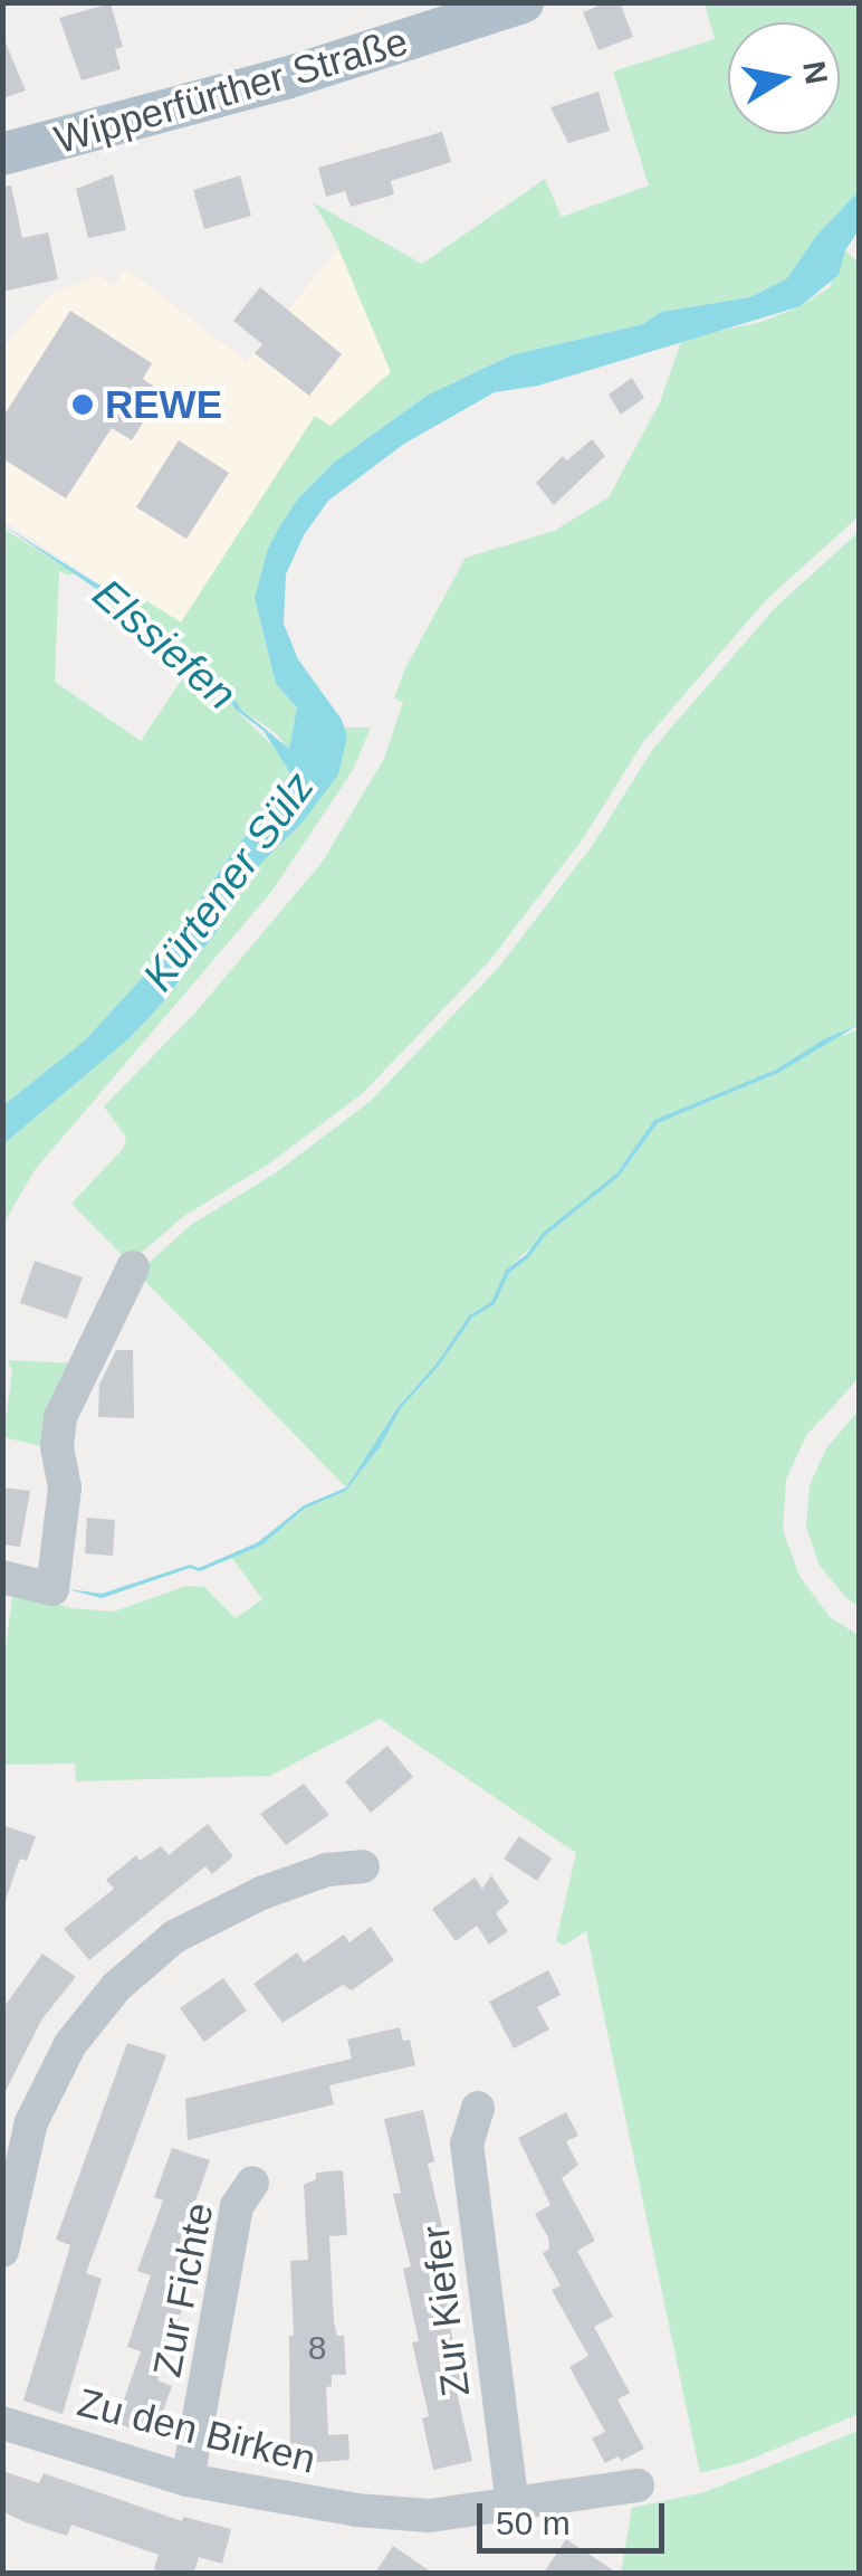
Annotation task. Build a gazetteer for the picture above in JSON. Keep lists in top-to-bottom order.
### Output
{
  "streets": {
    "main road": ["Wipperfürther Straße"],
    "street": ["Zur Fichte", "Zur Kiefer", "Zu den Birken"]
  },
  "crossings": [
    ["Zur Fichte", "Zu den Birken"],
    ["Zur Kiefer", "Zu den Birken"]
  ],
  "water": ["Elssiefen", "Kürtener Sülz"],
  "places": ["REWE"],
  "house_numbers": ["8"],
  "scale_bar": "50 m",
  "north": "right"
}
